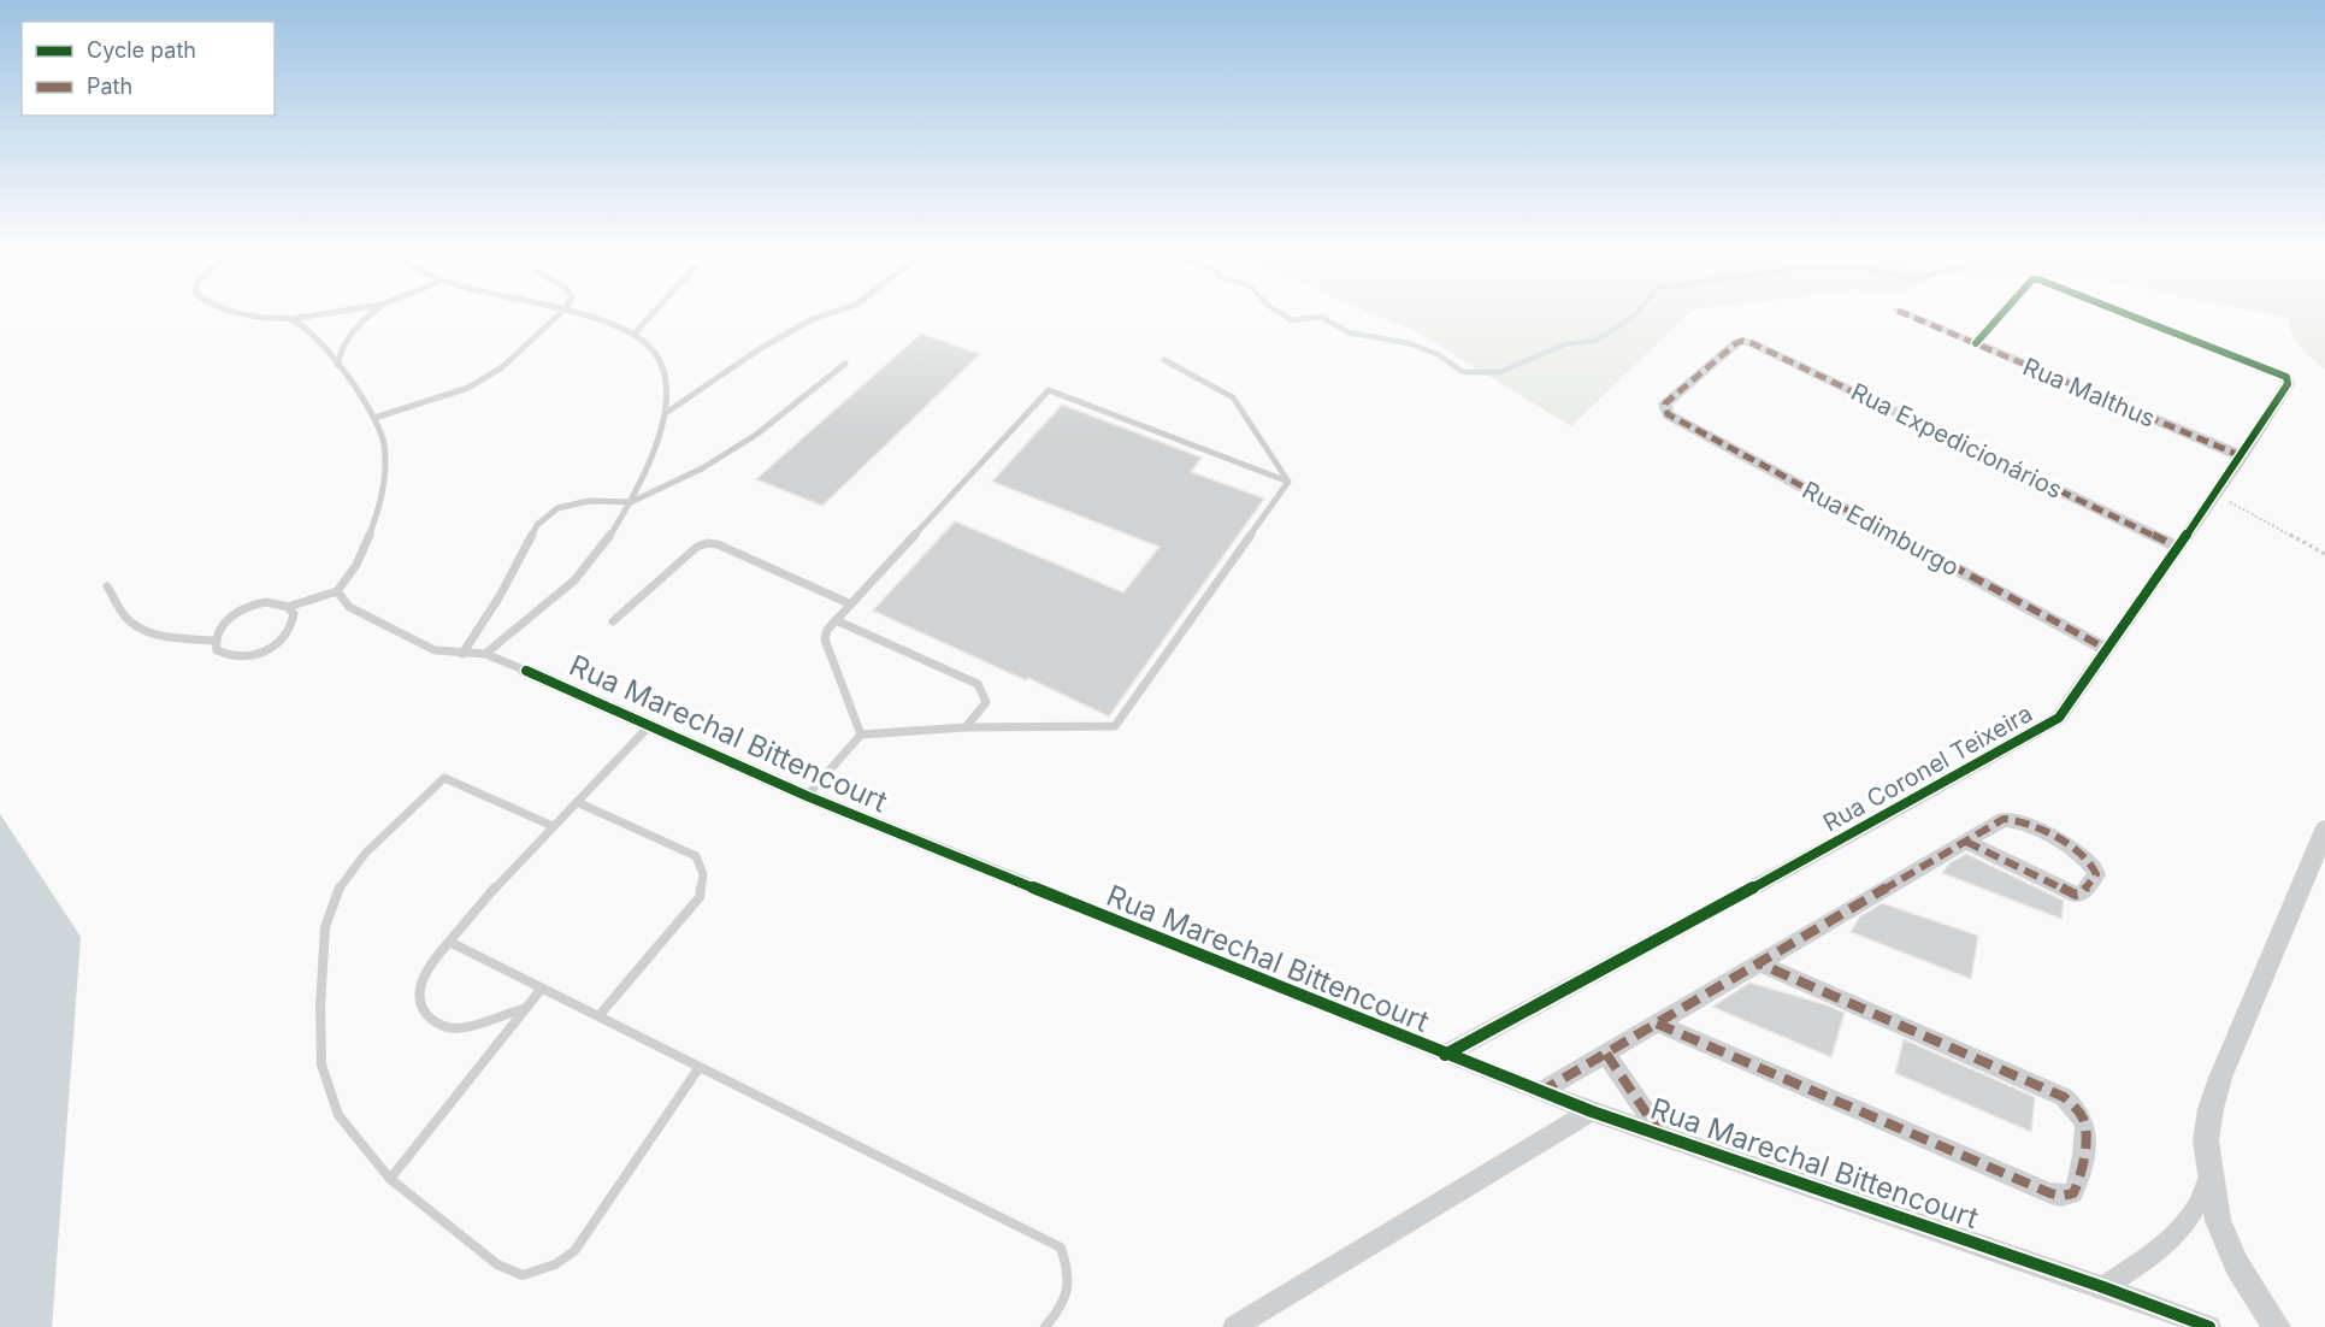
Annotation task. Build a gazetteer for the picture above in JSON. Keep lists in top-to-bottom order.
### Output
{
  "streets": {
    "street": [
      "Rua Malthus",
      "Rua Expedicionários",
      "Rua Edimburgo",
      "Rua Marechal Bittencourt",
      "Rua Coronel Teixeira"
    ]
  },
  "crossings": [
    ["Rua Malthus", "Rua Coronel Teixeira"],
    ["Rua Expedicionários", "Rua Edimburgo"],
    ["Rua Expedicionários", "Rua Coronel Teixeira"],
    ["Rua Edimburgo", "Rua Coronel Teixeira"],
    ["Rua Marechal Bittencourt", "Rua Coronel Teixeira"]
  ],
  "legend": ["Cycle path", "Path"]
}
